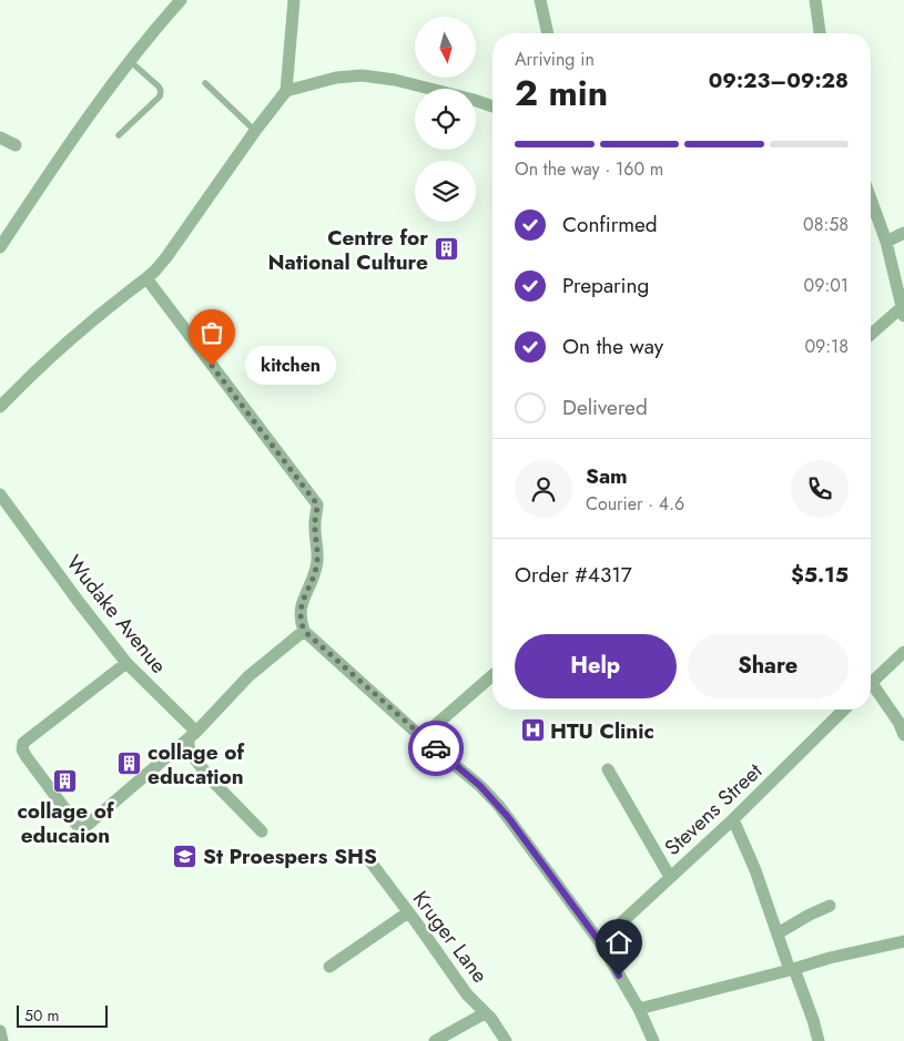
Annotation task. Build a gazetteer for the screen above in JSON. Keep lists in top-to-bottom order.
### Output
{
  "streets": {
    "street": ["Wudake Avenue", "Stevens Street", "Kruger Lane"]
  },
  "places": {
    "building": ["Centre for National Culture", "collage of education", "collage of educaion"],
    "other": ["kitchen"],
    "hospital": ["HTU Clinic"],
    "school or university": ["St Proespers SHS"]
  },
  "scale_bar": "50 m",
  "north": "bottom",
  "page": {
    "heading": ["2 min", "Arriving in", "09:23–09:28"],
    "panel": [
      "Sam",
      "Courier · 4.6",
      "Order #4317",
      "$5.15"
    ],
    "bar": "On the way · 160 m",
    "list": [
      ["Confirmed", "08:58"],
      ["Preparing", "09:01"],
      ["On the way", "09:18"],
      "Delivered"
    ],
    "bubble": "kitchen",
    "buttons": ["Help", "Share"],
    "scale": "50 m"
  }
}
